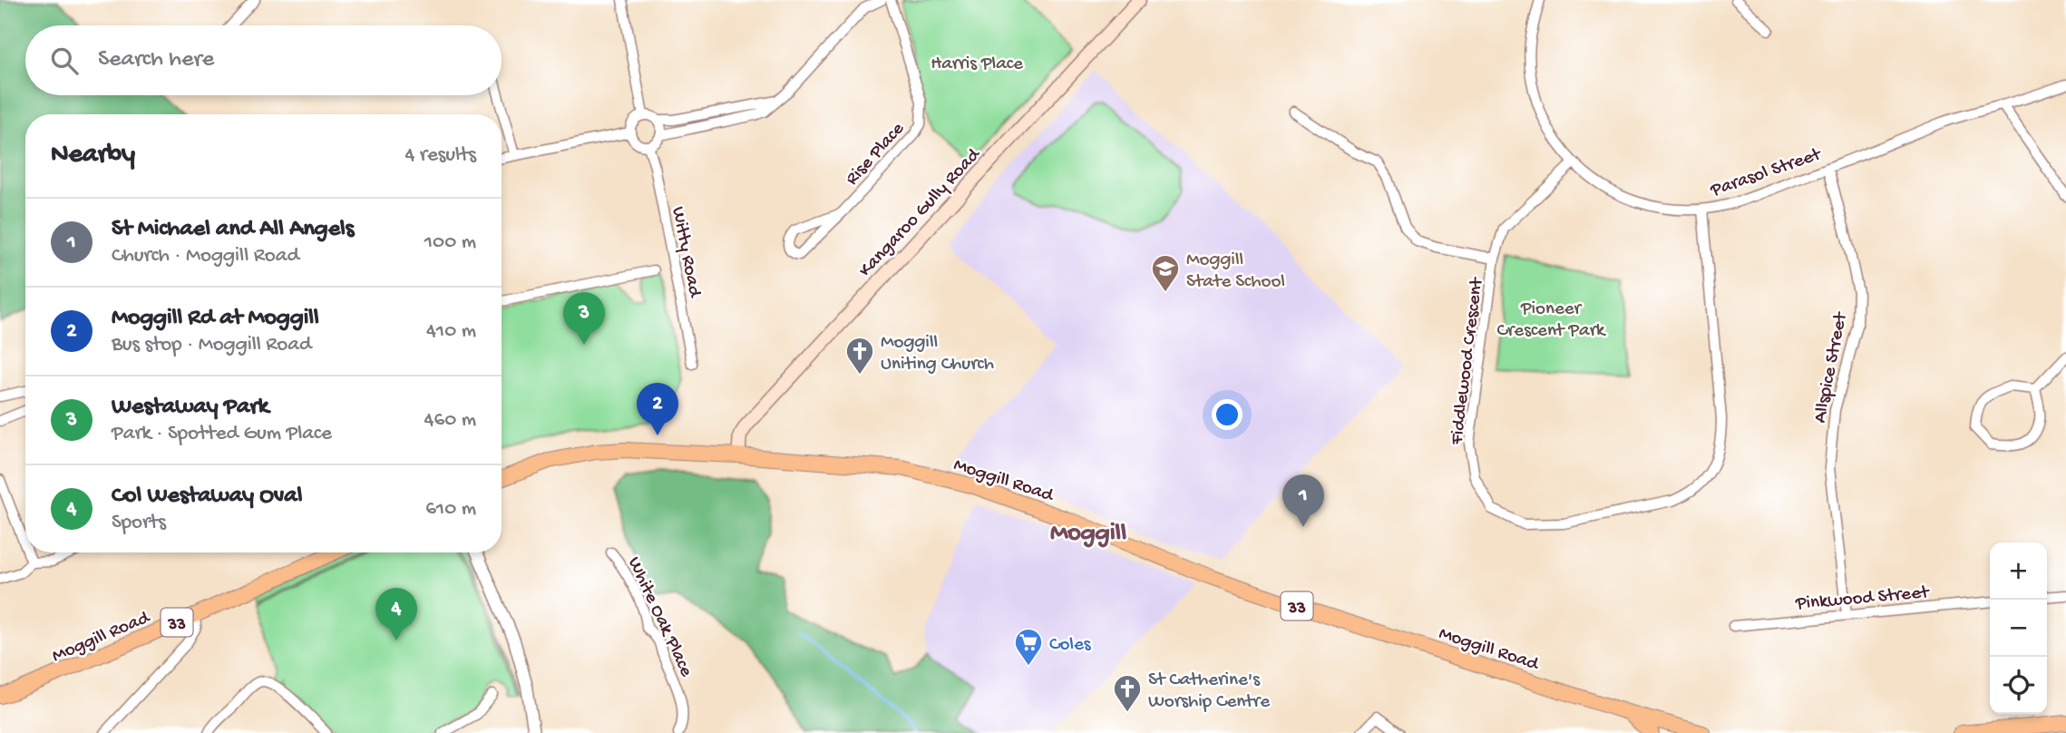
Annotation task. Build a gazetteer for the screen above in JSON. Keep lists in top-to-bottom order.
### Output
{
  "streets": {
    "main road": ["Kangaroo Gully Road", "Moggill Road", "33"],
    "street": [
      "Rise Place",
      "Parasol Street",
      "Witty Road",
      "Fiddlewood Crescent",
      "Allspice Street",
      "Pinkwood Street",
      "White Oak Place"
    ]
  },
  "crossings": [
    ["Parasol Street", "Fiddlewood Crescent"],
    ["Parasol Street", "Allspice Street"],
    ["Kangaroo Gully Road", "Moggill Road"],
    ["Allspice Street", "Pinkwood Street"]
  ],
  "districts": ["Moggill"],
  "parks": ["Harris Place", "Pioneer Crescent Park"],
  "places": {
    "school or university": ["Moggill State School"],
    "church": ["Moggill Uniting Church", "St Catherine's Worship Centre"],
    "supermarket": ["Coles"]
  },
  "page": {
    "search": "Search here",
    "heading": ["Nearby", "4 results"],
    "list": [
      {
        "mark": "1",
        "name": "St Michael and All Angels",
        "note": "Church · Moggill Road",
        "value": "100 m"
      },
      {
        "mark": "2",
        "name": "Moggill Rd at Moggill",
        "note": "Bus stop · Moggill Road",
        "value": "410 m"
      },
      {
        "mark": "3",
        "name": "Westaway Park",
        "note": "Park · Spotted Gum Place",
        "value": "460 m"
      },
      {
        "mark": "4",
        "name": "Col Westaway Oval",
        "note": "Sports",
        "value": "610 m"
      }
    ],
    "pins": [
      "3",
      "2",
      "1",
      "4"
    ],
    "map_buttons": ["+", "−"]
  }
}
